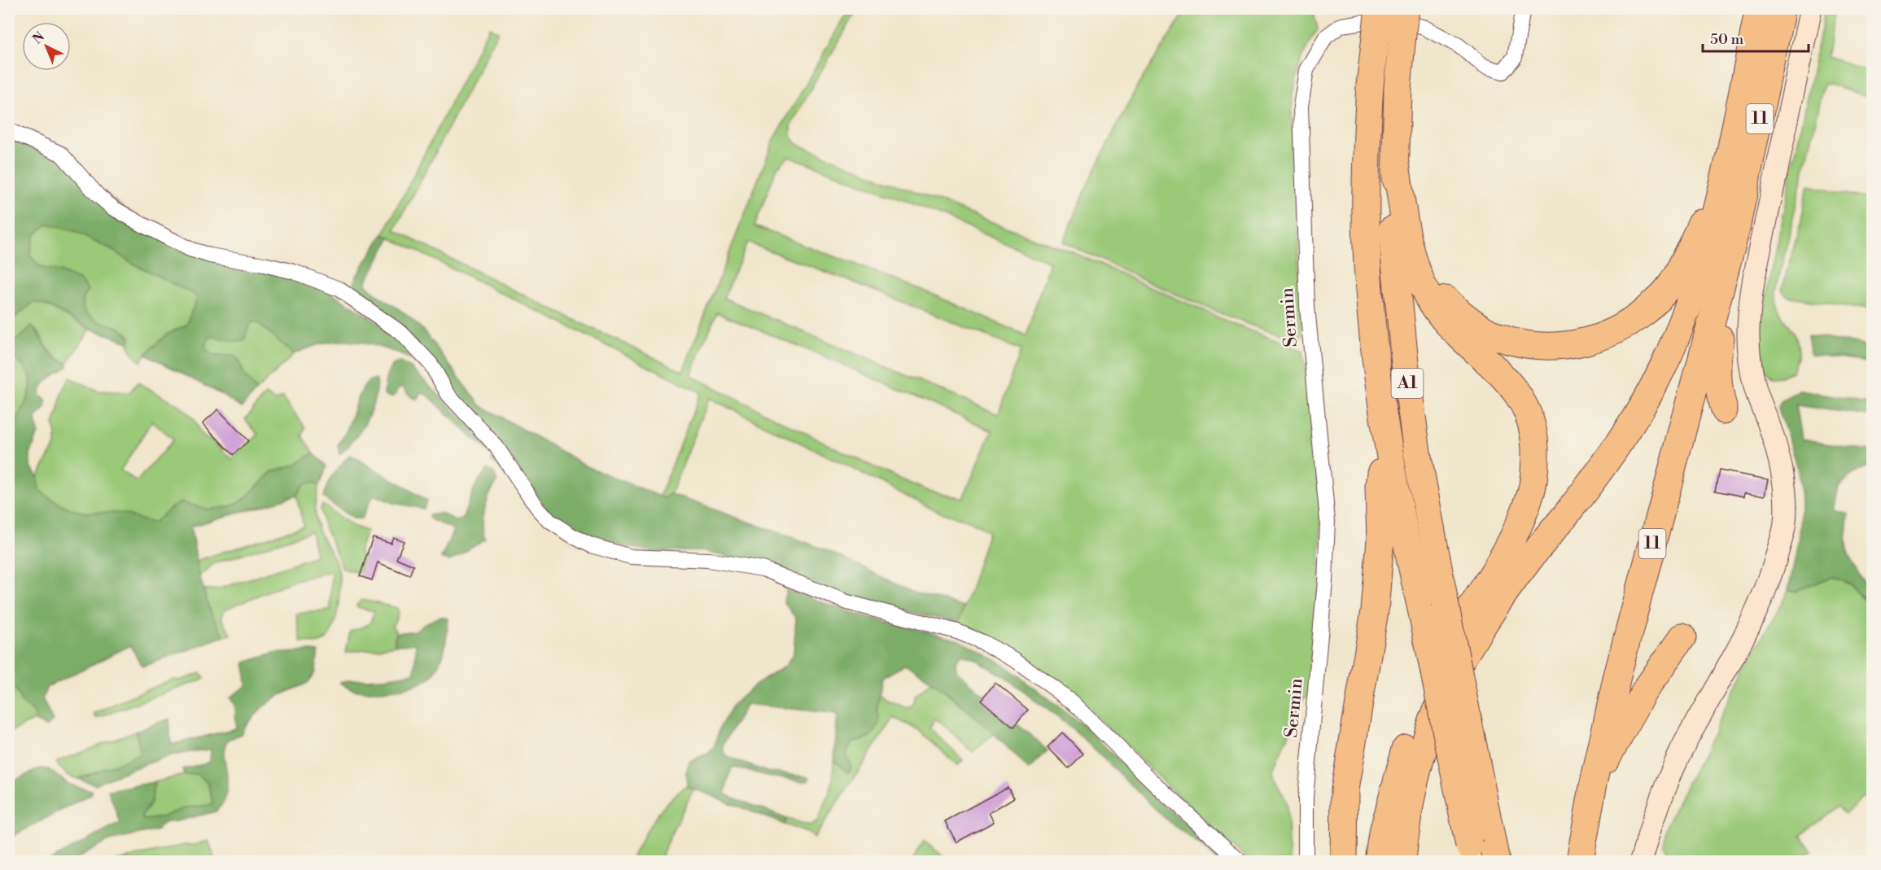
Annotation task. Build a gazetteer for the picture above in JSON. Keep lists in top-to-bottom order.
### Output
{
  "streets": {
    "highway": ["11", "A1"],
    "street": ["Sermin"]
  },
  "scale_bar": "50 m",
  "north": "top left"
}
